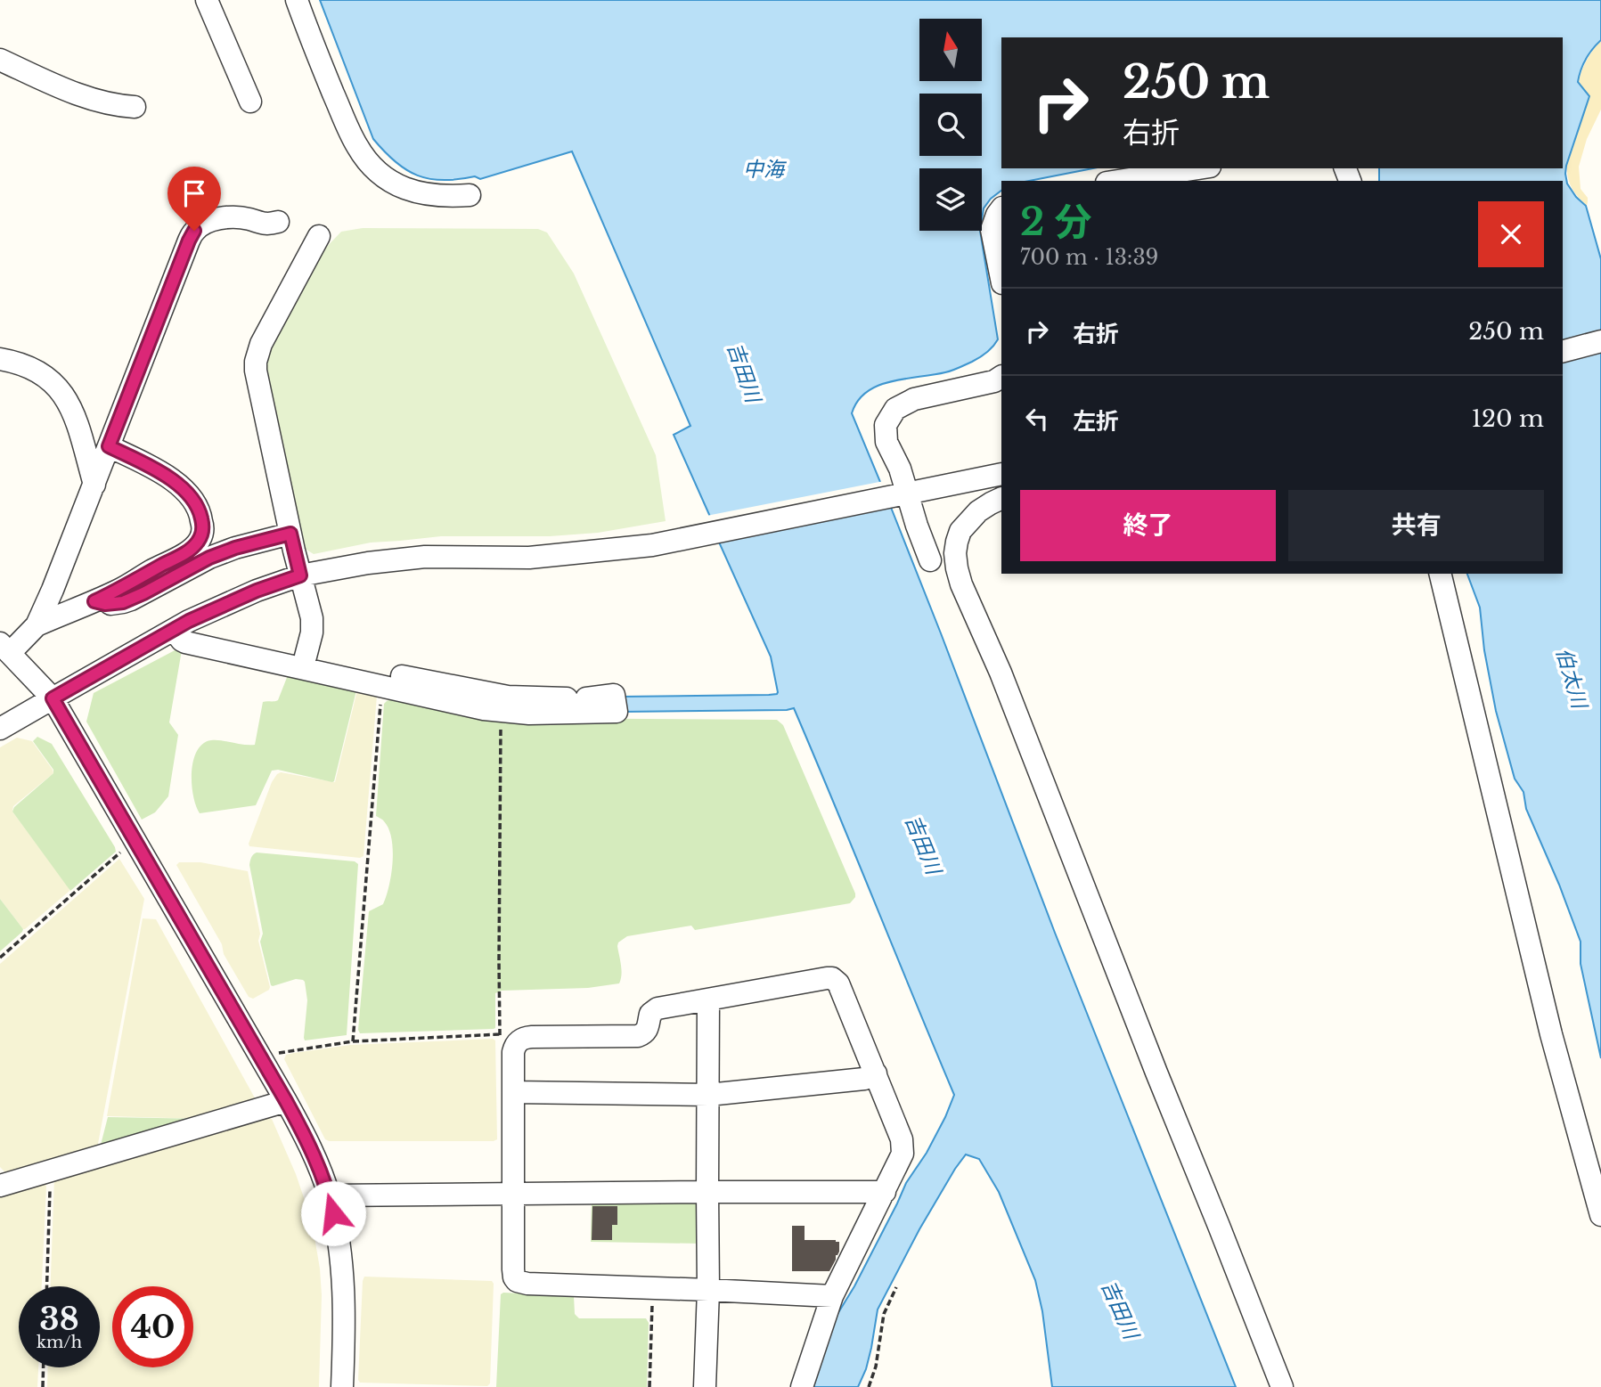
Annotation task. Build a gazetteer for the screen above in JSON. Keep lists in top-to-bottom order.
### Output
{
  "water": ["中海", "吉田川", "伯太川"],
  "north": "top",
  "page": {
    "turn": ["250 m", "右折"],
    "heading": ["2 分", "700 m · 13:39"],
    "list": [
      {
        "name": "右折",
        "value": "250 m"
      },
      {
        "name": "左折",
        "value": "120 m"
      }
    ],
    "buttons": ["終了", "共有"],
    "speed": "38 km/h",
    "limit": "40"
  }
}
